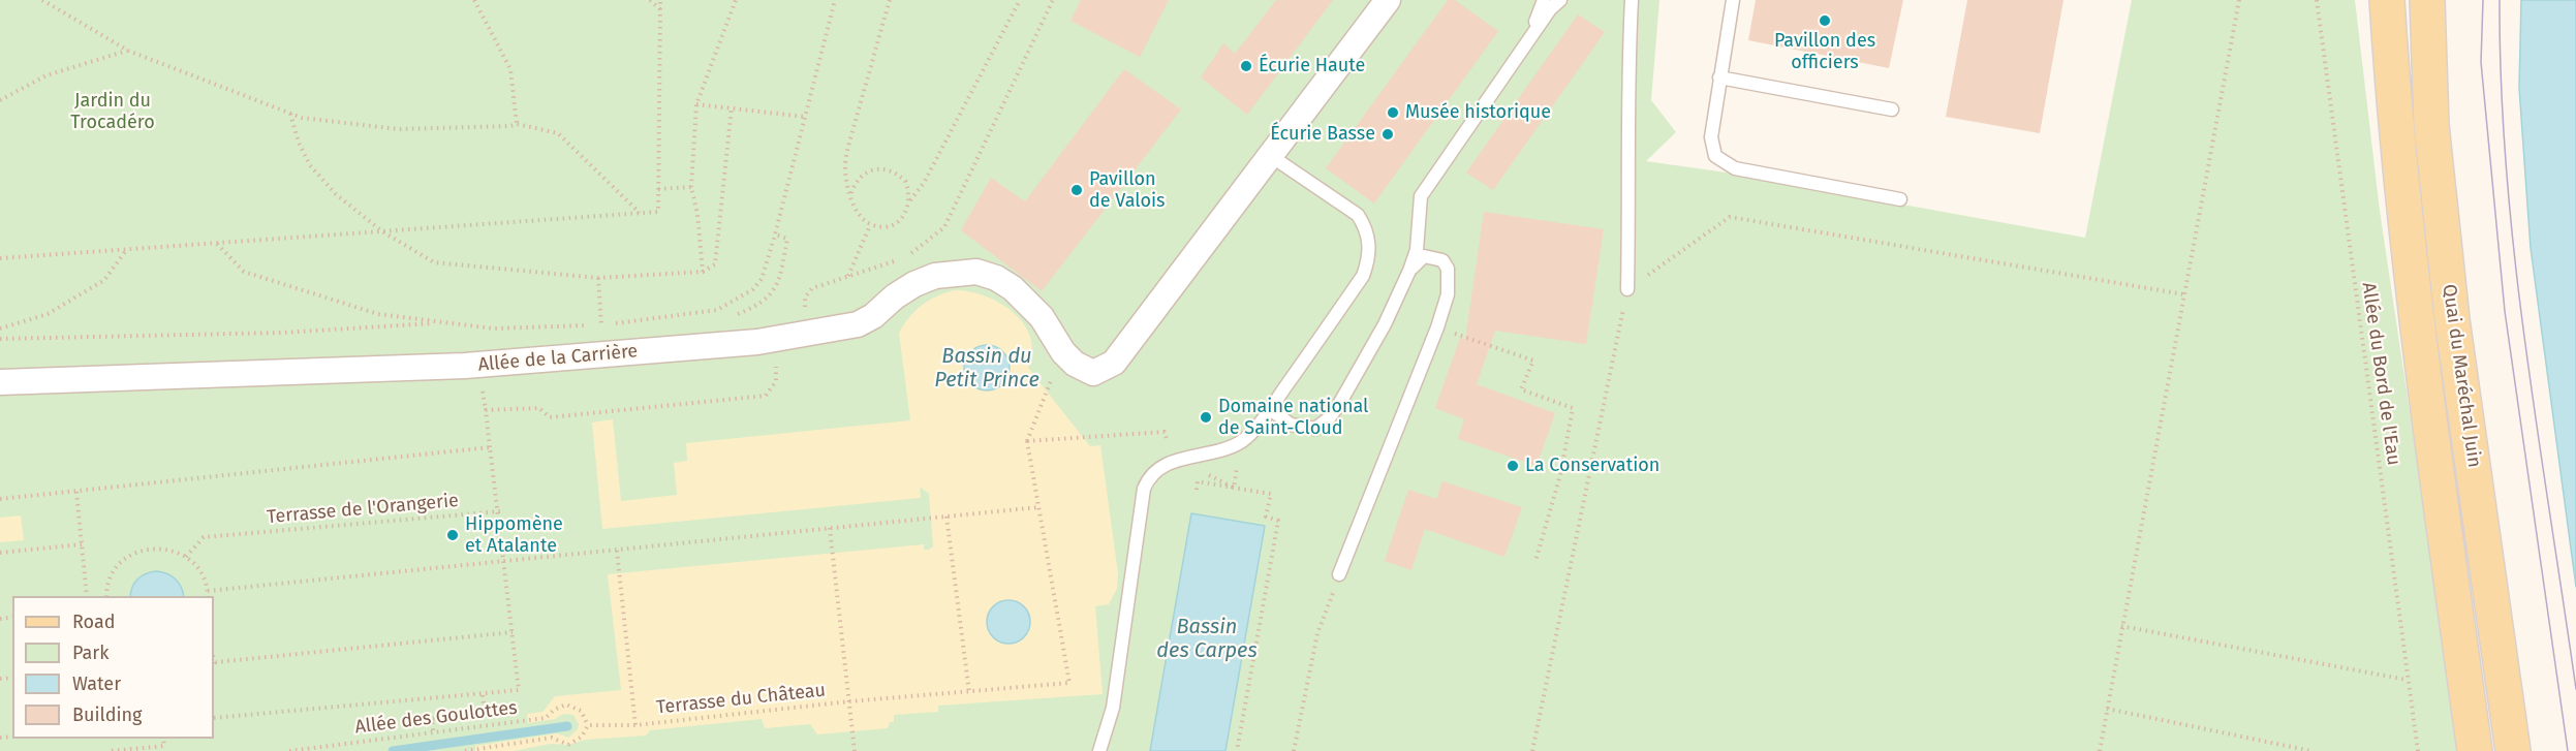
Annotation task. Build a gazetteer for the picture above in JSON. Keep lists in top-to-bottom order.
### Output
{
  "streets": {
    "main road": ["Quai du Maréchal Juin"],
    "street": ["Allée de la Carrière"],
    "path": [
      "Allée du Bord de l'Eau",
      "Terrasse de l'Orangerie",
      "Terrasse du Château",
      "Allée des Goulottes"
    ]
  },
  "crossings": [
    ["Terrasse du Château", "Allée des Goulottes"]
  ],
  "water": ["Bassin du Petit Prince", "Bassin des Carpes"],
  "parks": ["Jardin du Trocadéro"],
  "places": [
    "Pavillon des officiers",
    "Écurie Haute",
    "Musée historique",
    "Écurie Basse",
    "Pavillon de Valois",
    "Domaine national de Saint-Cloud",
    "La Conservation",
    "Hippomène et Atalante"
  ],
  "legend": [
    "Road",
    "Park",
    "Water",
    "Building"
  ]
}
